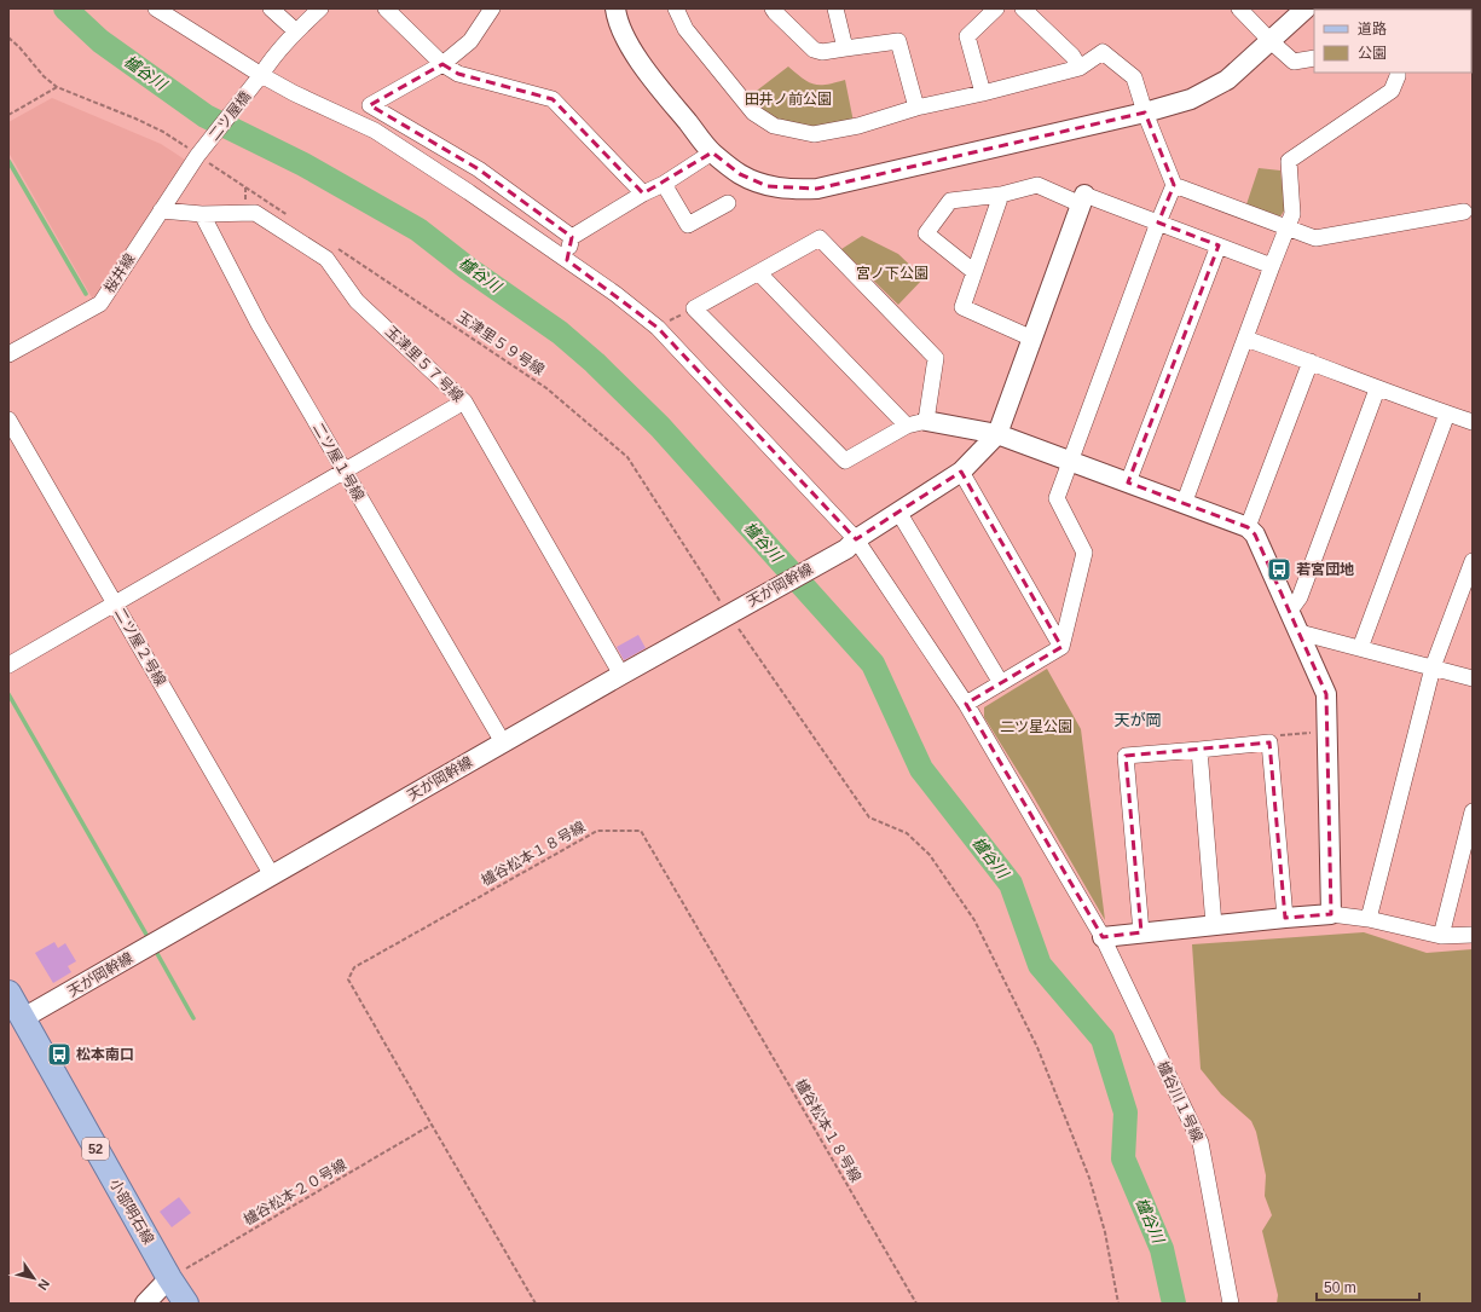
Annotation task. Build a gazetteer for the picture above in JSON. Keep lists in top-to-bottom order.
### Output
{
  "streets": {
    "main road": ["52", "小部明石線"],
    "street": [
      "二ツ屋橋",
      "桜井線",
      "玉津里５７号線",
      "二ツ屋１号線",
      "天が岡幹線",
      "二ツ屋２号線",
      "櫨谷川１号線"
    ],
    "path": ["玉津里５９号線", "櫨谷松本１８号線", "櫨谷松本２０号線"]
  },
  "crossings": [
    ["二ツ屋橋", "桜井線"],
    ["二ツ屋橋", "櫨谷川１号線"],
    ["玉津里５９号線", "天が岡幹線"],
    ["玉津里５７号線", "二ツ屋１号線"],
    ["玉津里５７号線", "天が岡幹線"],
    ["二ツ屋１号線", "天が岡幹線"],
    ["天が岡幹線", "二ツ屋２号線"],
    ["天が岡幹線", "櫨谷川１号線"],
    ["天が岡幹線", "小部明石線"],
    ["櫨谷松本１８号線", "櫨谷松本２０号線"],
    ["櫨谷松本２０号線", "小部明石線"]
  ],
  "districts": ["天が岡"],
  "water": ["櫨谷川"],
  "parks": ["田井ノ前公園", "宮ノ下公園", "二ツ星公園"],
  "places": {
    "bus stop": ["若宮団地", "松本南口"]
  },
  "legend": ["道路", "公園"],
  "scale_bar": "50 m",
  "north": "bottom right"
}
